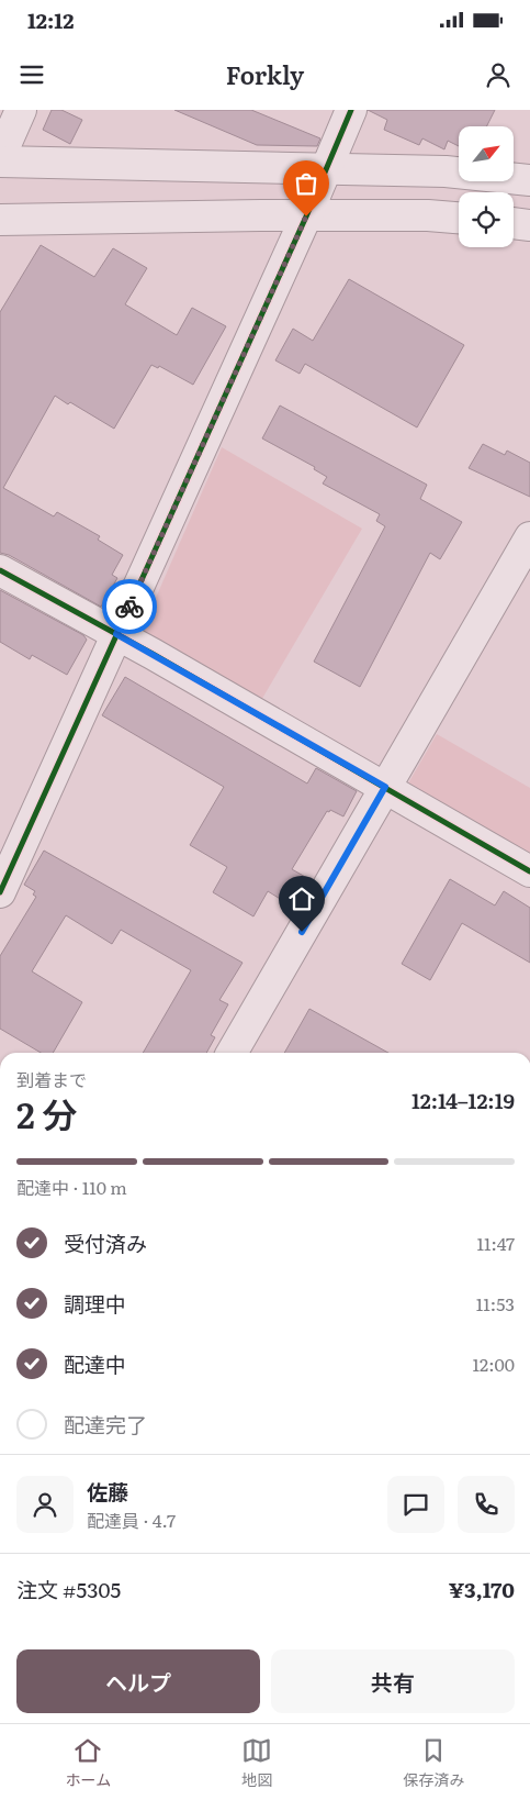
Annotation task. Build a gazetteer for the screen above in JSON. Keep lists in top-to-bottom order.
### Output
{
  "north": "top right",
  "page": {
    "status": "12:12",
    "header": "Forkly",
    "heading": ["2 分", "到着まで", "12:14–12:19"],
    "panel": [
      "佐藤",
      "配達員 · 4.7",
      "注文 #5305",
      "¥3,170"
    ],
    "bar": "配達中 · 110 m",
    "list": [
      ["受付済み", "11:47"],
      ["調理中", "11:53"],
      ["配達中", "12:00"],
      "配達完了"
    ],
    "buttons": ["ヘルプ", "共有"],
    "tabs": ["ホーム", "地図", "保存済み"]
  }
}
